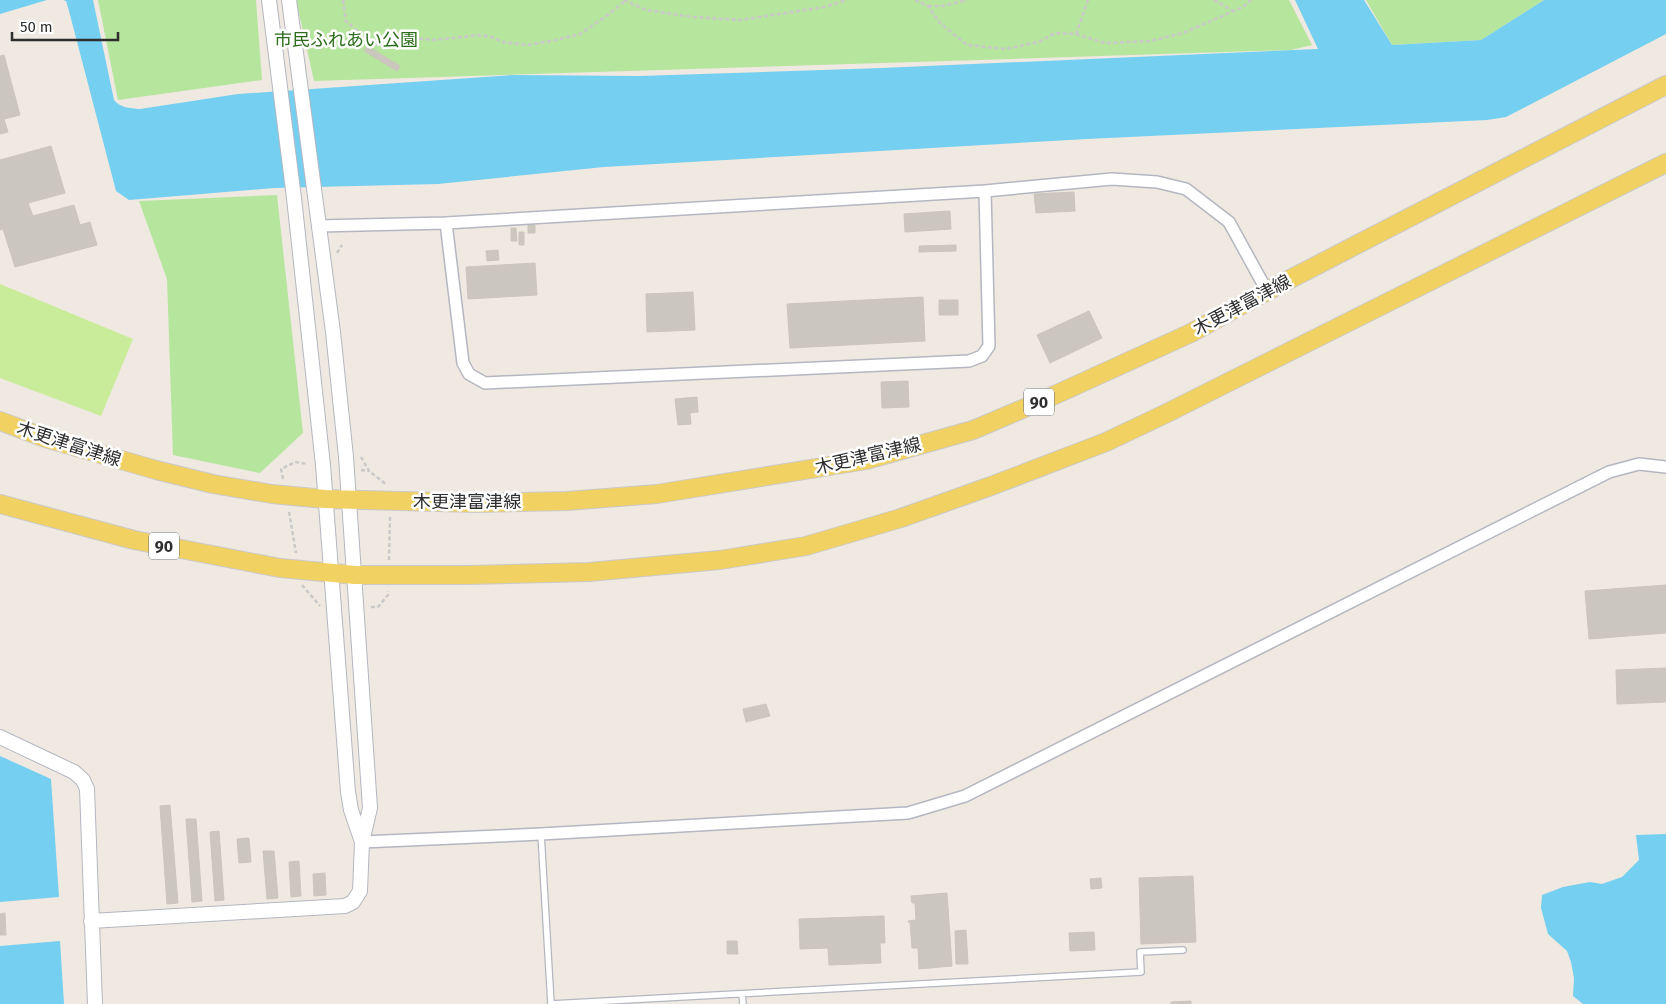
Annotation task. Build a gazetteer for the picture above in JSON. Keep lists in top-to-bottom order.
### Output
{
  "streets": {
    "main road": ["木更津富津線", "90"]
  },
  "parks": ["市民ふれあい公園"],
  "scale_bar": "50 m"
}
